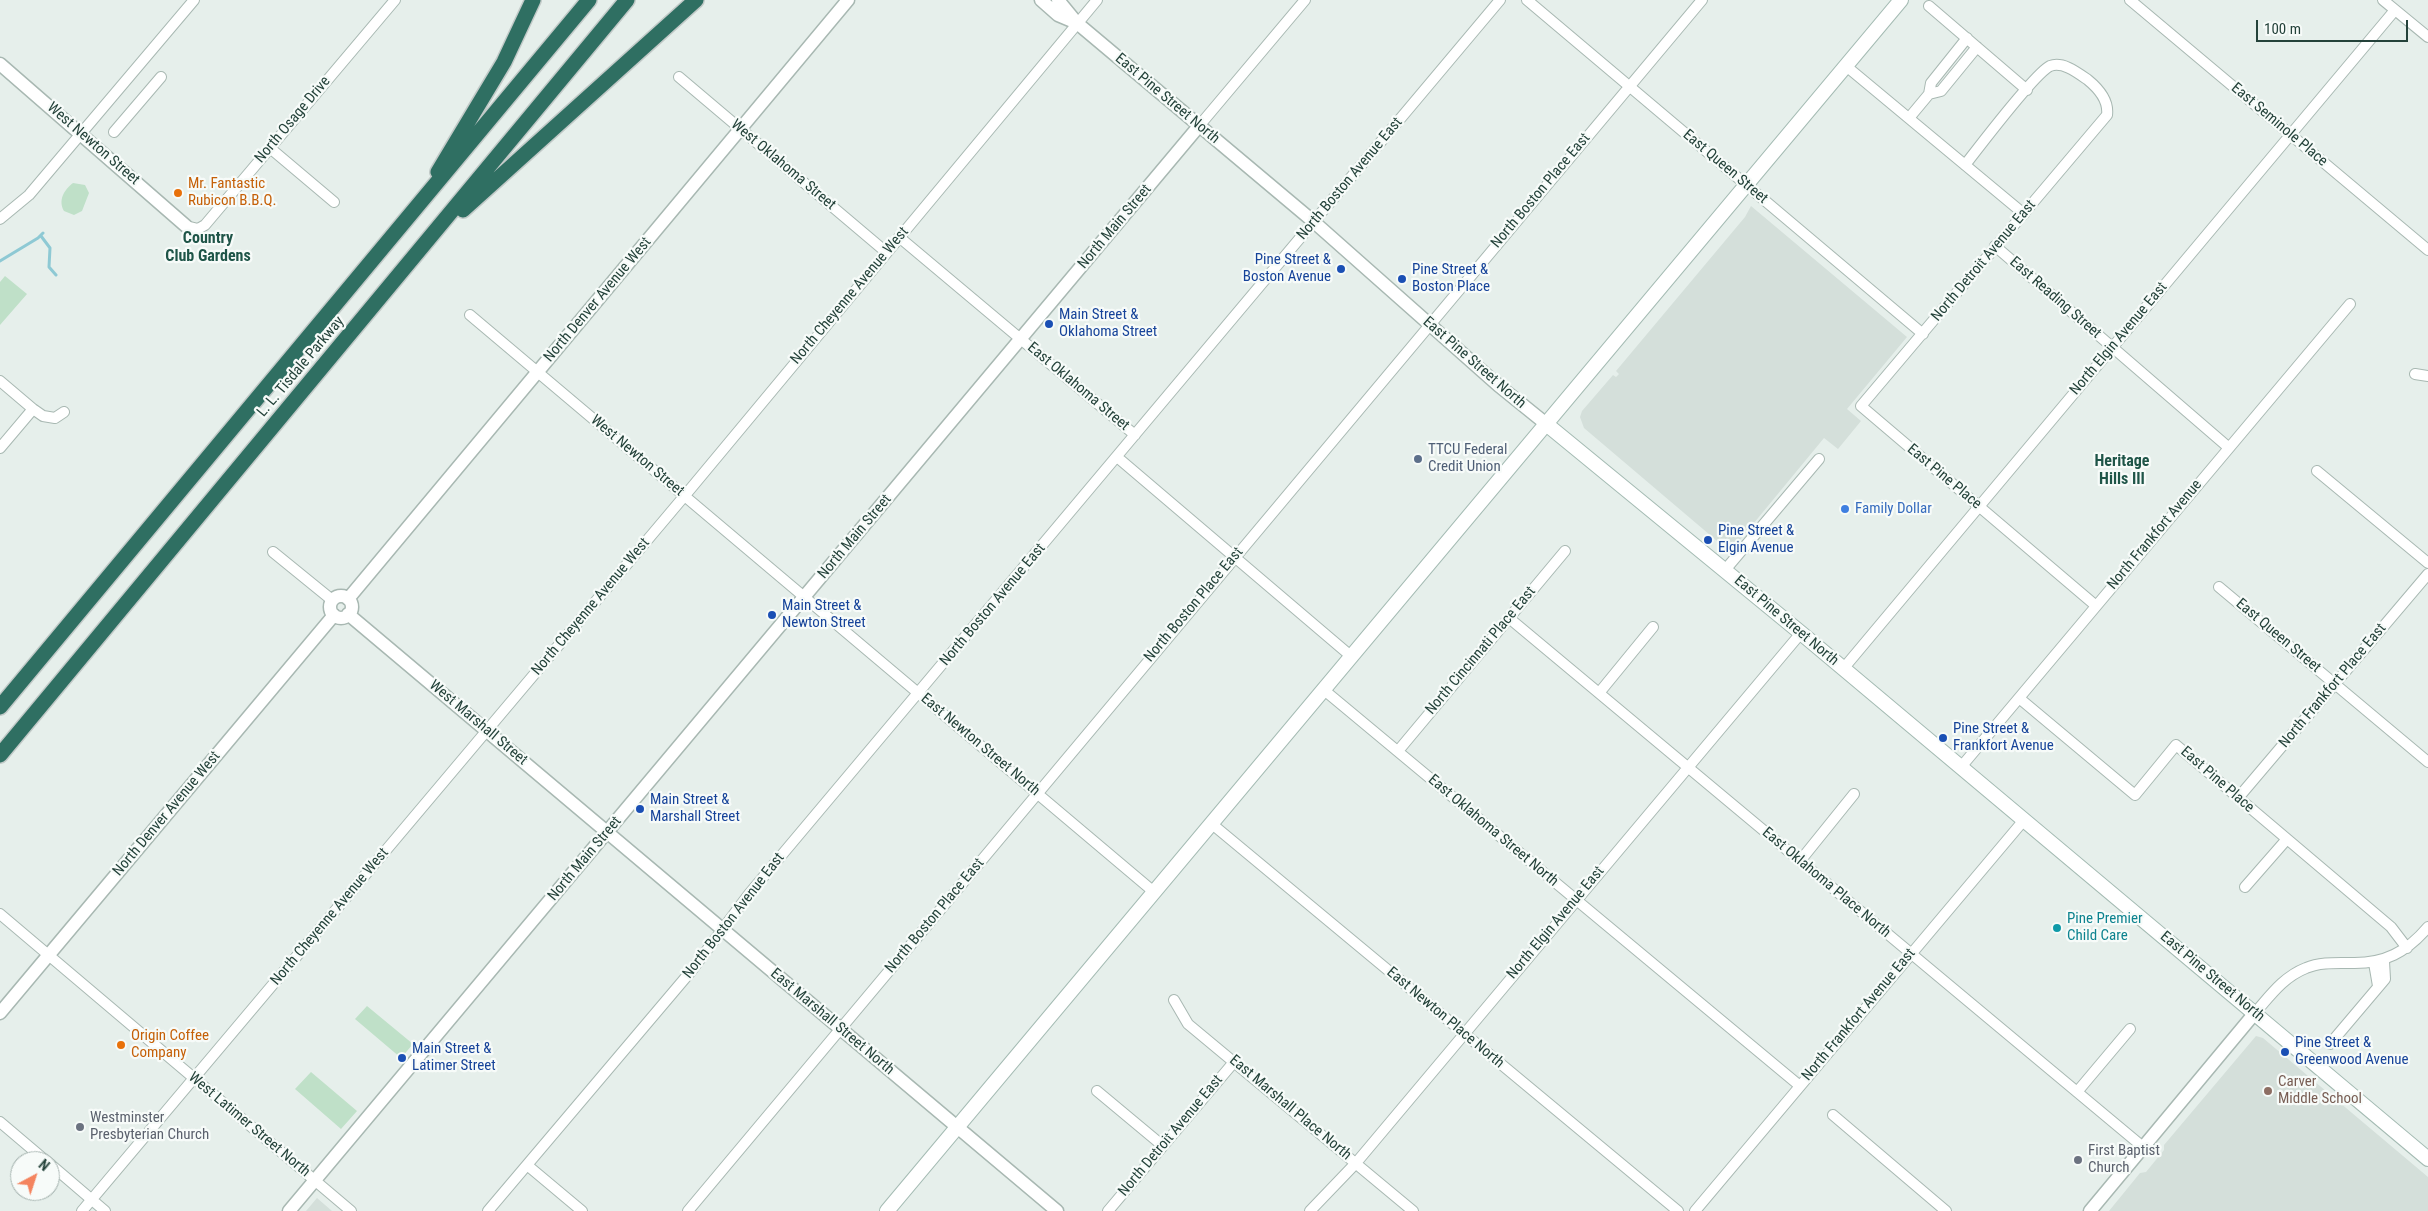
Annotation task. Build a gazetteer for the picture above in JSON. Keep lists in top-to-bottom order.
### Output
{
  "streets": {
    "highway": ["L. L. Tisdale Parkway"],
    "main road": ["East Pine Street North"],
    "street": [
      "North Osage Drive",
      "East Seminole Place",
      "West Newton Street",
      "West Oklahoma Street",
      "East Queen Street",
      "North Boston Avenue East",
      "North Boston Place East",
      "North Main Street",
      "North Detroit Avenue East",
      "North Cheyenne Avenue West",
      "East Reading Street",
      "North Denver Avenue West",
      "North Elgin Avenue East",
      "East Oklahoma Street",
      "East Pine Place",
      "North Frankfort Avenue",
      "North Cincinnati Place East",
      "North Frankfort Place East",
      "West Marshall Street",
      "East Newton Street North",
      "East Oklahoma Street North",
      "East Oklahoma Place North",
      "North Frankfort Avenue East",
      "East Newton Place North",
      "East Marshall Street North",
      "East Marshall Place North",
      "West Latimer Street North"
    ]
  },
  "crossings": [
    ["East Pine Street North", "North Boston Avenue East"],
    ["East Pine Street North", "North Boston Place East"],
    ["East Pine Street North", "North Main Street"],
    ["East Pine Street North", "North Cheyenne Avenue West"],
    ["East Pine Street North", "North Elgin Avenue East"],
    ["East Pine Street North", "North Frankfort Avenue"],
    ["East Pine Street North", "North Frankfort Avenue East"],
    ["North Osage Drive", "West Newton Street"],
    ["East Seminole Place", "North Elgin Avenue East"],
    ["West Newton Street", "North Main Street"],
    ["West Newton Street", "North Cheyenne Avenue West"],
    ["West Newton Street", "North Denver Avenue West"],
    ["West Newton Street", "East Newton Street North"],
    ["West Oklahoma Street", "North Cheyenne Avenue West"],
    ["West Oklahoma Street", "North Denver Avenue West"],
    ["East Queen Street", "North Boston Place East"],
    ["East Queen Street", "North Detroit Avenue East"],
    ["East Queen Street", "North Frankfort Place East"],
    ["North Boston Avenue East", "East Oklahoma Street"],
    ["North Boston Avenue East", "East Newton Street North"],
    ["North Boston Avenue East", "East Marshall Street North"],
    ["North Boston Place East", "East Newton Street North"],
    ["North Boston Place East", "East Marshall Street North"],
    ["North Main Street", "East Oklahoma Street"],
    ["North Main Street", "West Marshall Street"],
    ["North Main Street", "East Newton Street North"],
    ["North Main Street", "East Marshall Street North"],
    ["North Main Street", "West Latimer Street North"],
    ["North Detroit Avenue East", "East Reading Street"],
    ["North Detroit Avenue East", "East Pine Place"],
    ["North Detroit Avenue East", "East Marshall Place North"],
    ["North Cheyenne Avenue West", "West Marshall Street"],
    ["North Cheyenne Avenue West", "West Latimer Street North"],
    ["East Reading Street", "North Elgin Avenue East"],
    ["East Reading Street", "North Frankfort Avenue"],
    ["North Denver Avenue West", "West Marshall Street"],
    ["North Denver Avenue West", "West Latimer Street North"],
    ["North Elgin Avenue East", "East Pine Place"],
    ["North Elgin Avenue East", "East Oklahoma Street North"],
    ["North Elgin Avenue East", "East Oklahoma Place North"],
    ["North Elgin Avenue East", "East Newton Place North"],
    ["North Elgin Avenue East", "East Marshall Place North"],
    ["East Pine Place", "North Frankfort Avenue"],
    ["East Pine Place", "North Frankfort Place East"],
    ["North Cincinnati Place East", "East Oklahoma Street North"],
    ["North Cincinnati Place East", "East Oklahoma Place North"],
    ["West Marshall Street", "East Marshall Street North"],
    ["East Oklahoma Street North", "North Frankfort Avenue East"],
    ["East Oklahoma Place North", "North Frankfort Avenue East"]
  ],
  "districts": ["Country Club Gardens", "Heritage Hills III"],
  "places": [
    "Mr. Fantastic Rubicon B.B.Q.",
    "Pine Street & Boston Avenue",
    "Pine Street & Boston Place",
    "Main Street & Oklahoma Street",
    "TTCU Federal Credit Union",
    "Family Dollar",
    "Pine Street & Elgin Avenue",
    "Main Street & Newton Street",
    "Pine Street & Frankfort Avenue",
    "Main Street & Marshall Street",
    "Pine Premier Child Care",
    "Origin Coffee Company",
    "Pine Street & Greenwood Avenue",
    "Main Street & Latimer Street",
    "Carver Middle School",
    "Westminster Presbyterian Church",
    "First Baptist Church"
  ],
  "scale_bar": "100 m",
  "north": "top right"
}
